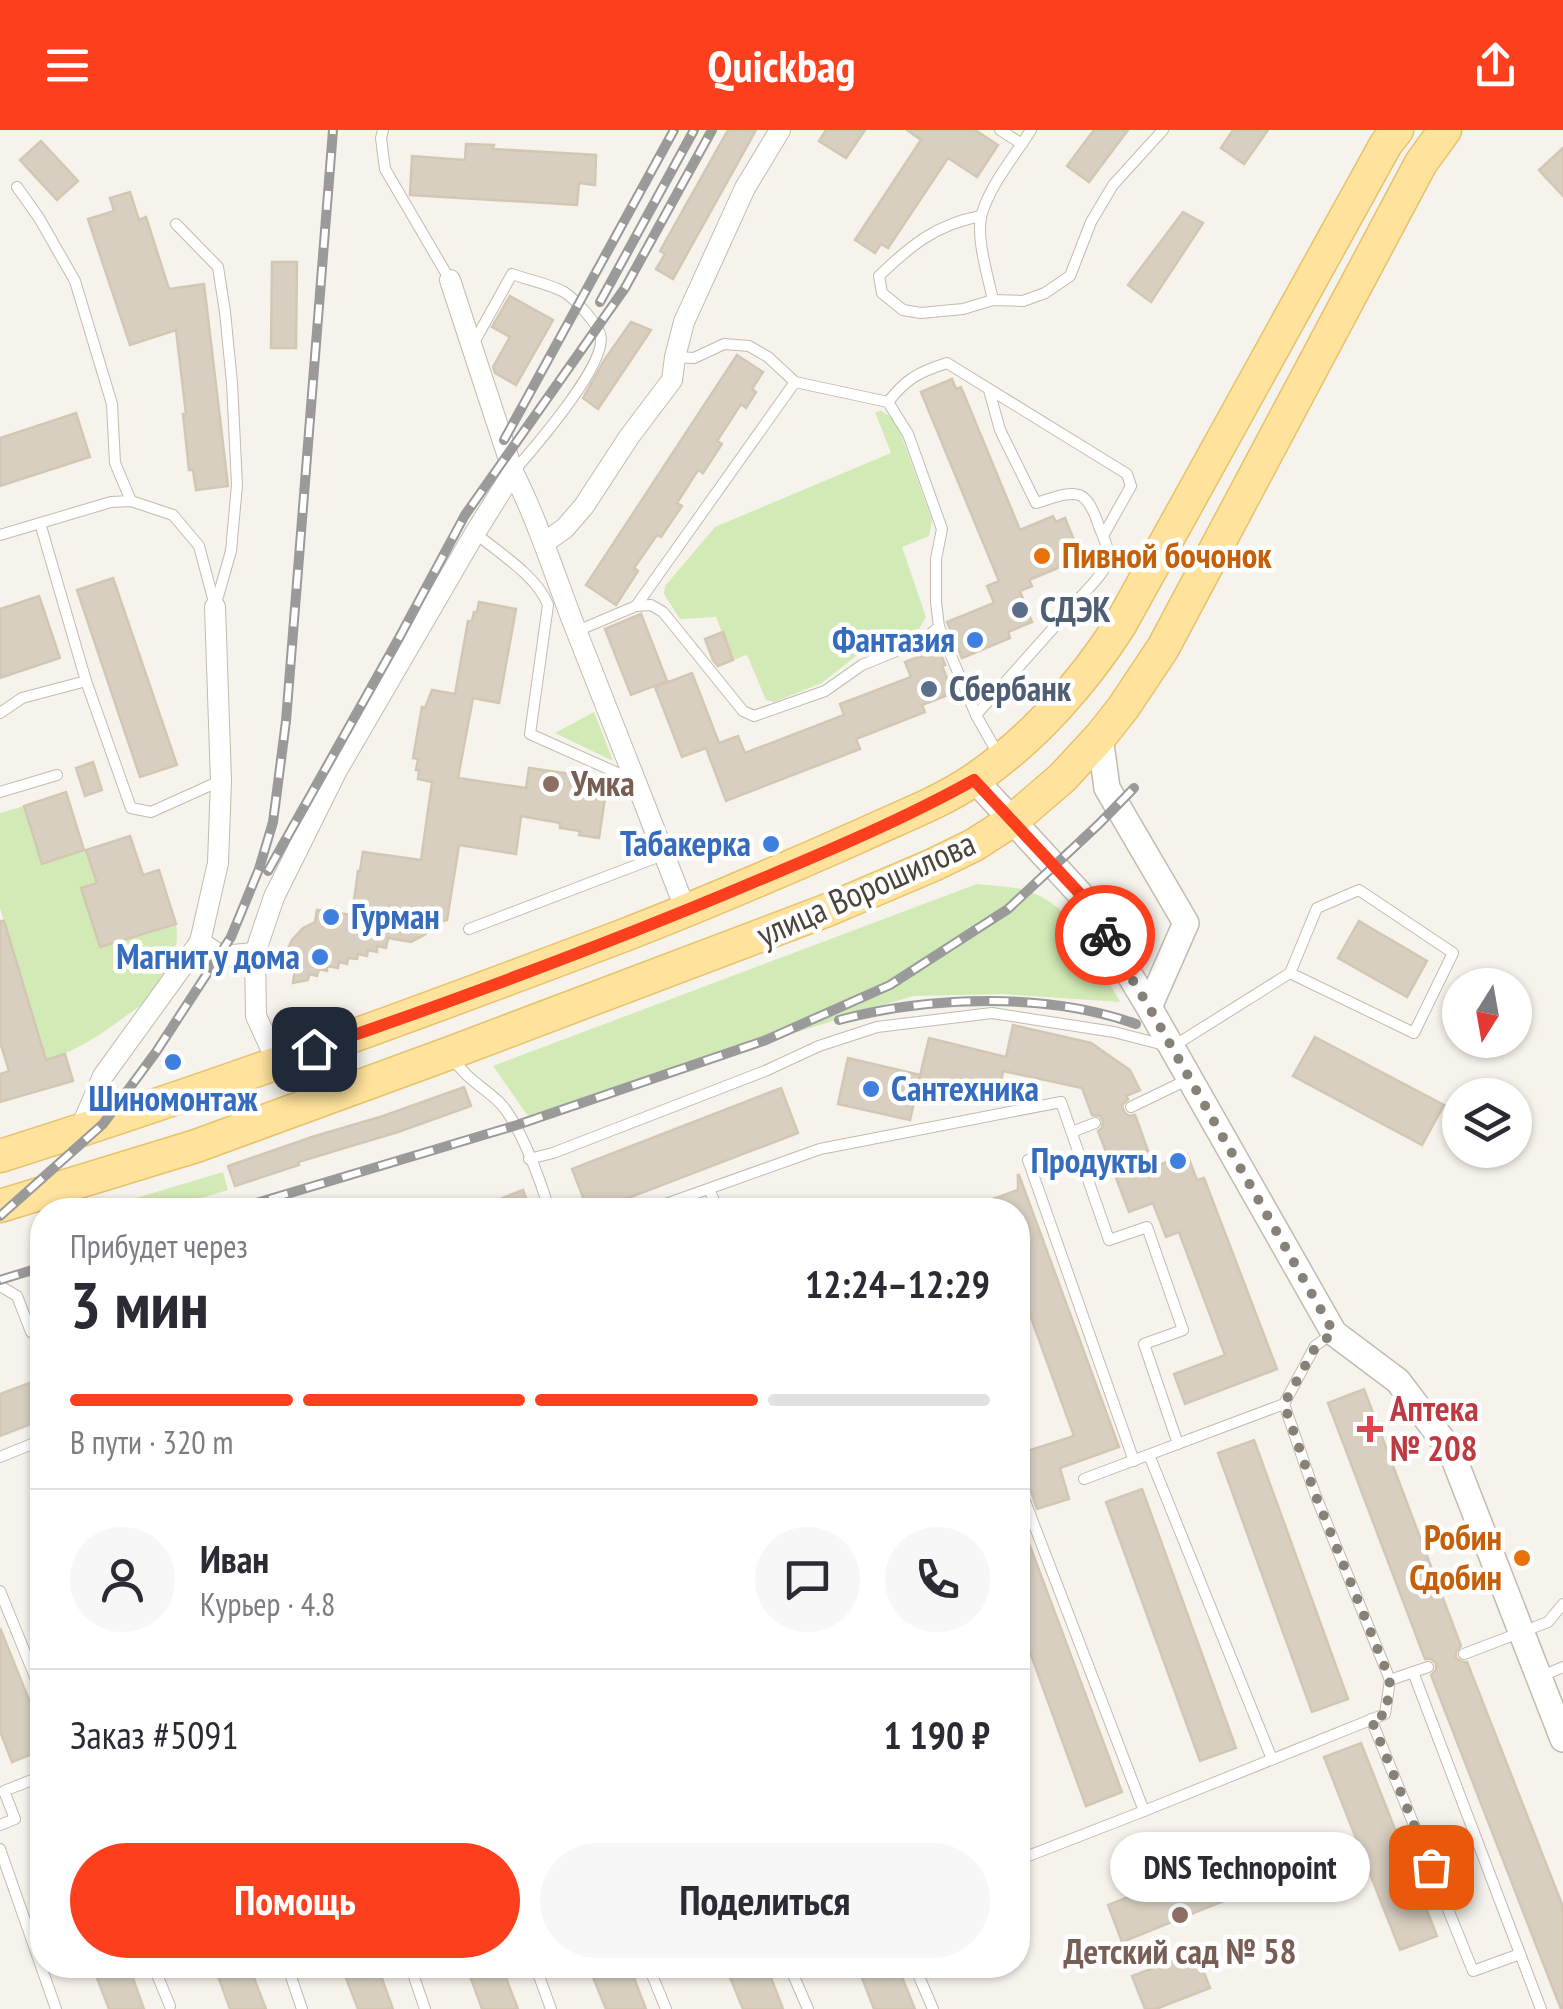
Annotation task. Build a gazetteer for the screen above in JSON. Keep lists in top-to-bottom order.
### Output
{
  "streets": {
    "main road": ["улица Ворошилова"]
  },
  "places": {
    "other": [
      "Пивной бочонок",
      "СДЭК",
      "Фантазия",
      "Сбербанк",
      "Умка",
      "Табакерка",
      "Гурман",
      "Магнит у дома",
      "Шиномонтаж",
      "Сантехника",
      "Продукты",
      "Робин Сдобин",
      "DNS Technopoint",
      "Детский сад № 58"
    ],
    "health": ["Аптека № 208"]
  },
  "north": "bottom",
  "page": {
    "header": "Quickbag",
    "heading": ["3 мин", "Прибудет через", "12:24–12:29"],
    "panel": [
      "Иван",
      "Курьер · 4.8",
      "Заказ #5091",
      "1 190 ₽"
    ],
    "bar": "В пути · 320 m",
    "buttons": ["Помощь", "Поделиться"],
    "bubble": "DNS Technopoint"
  }
}
